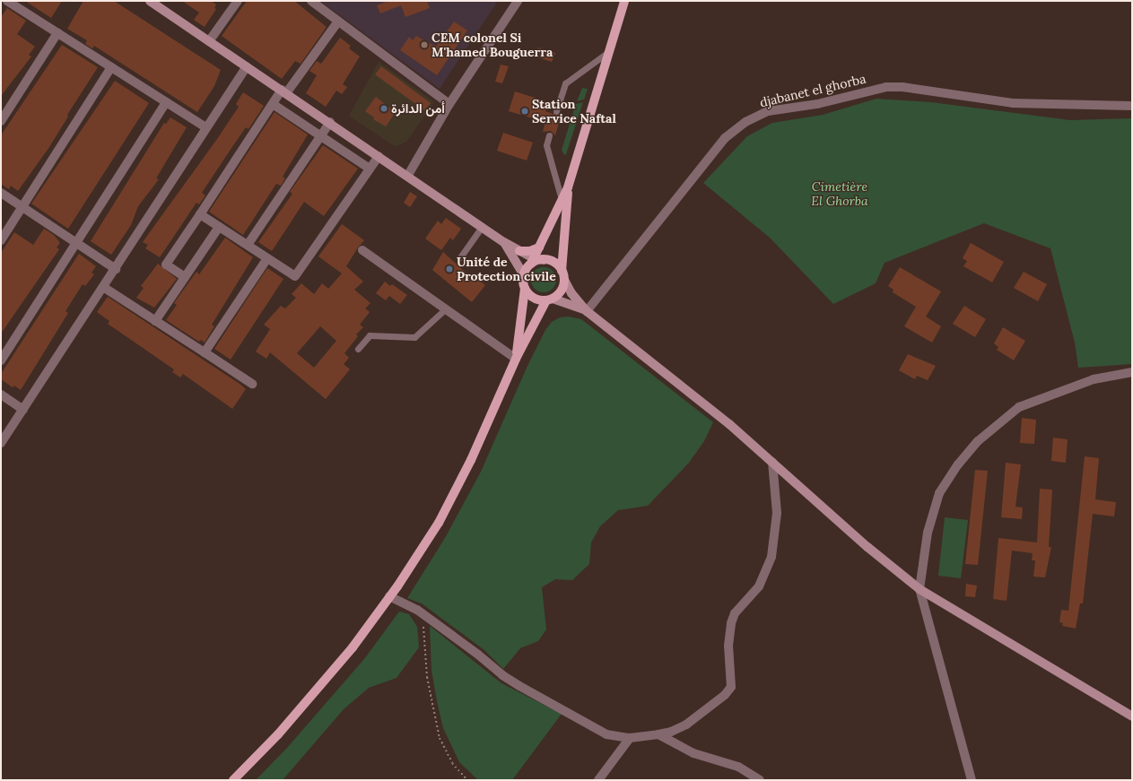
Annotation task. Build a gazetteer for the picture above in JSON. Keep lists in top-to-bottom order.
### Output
{
  "streets": {
    "street": ["djabanet el ghorba"]
  },
  "parks": ["Cimetière El Ghorba"],
  "places": [
    "CEM colonel Si M'hamed Bouguerra",
    "أمن الدائرة",
    "Station Service Naftal",
    "Unité de Protection civile"
  ]
}
